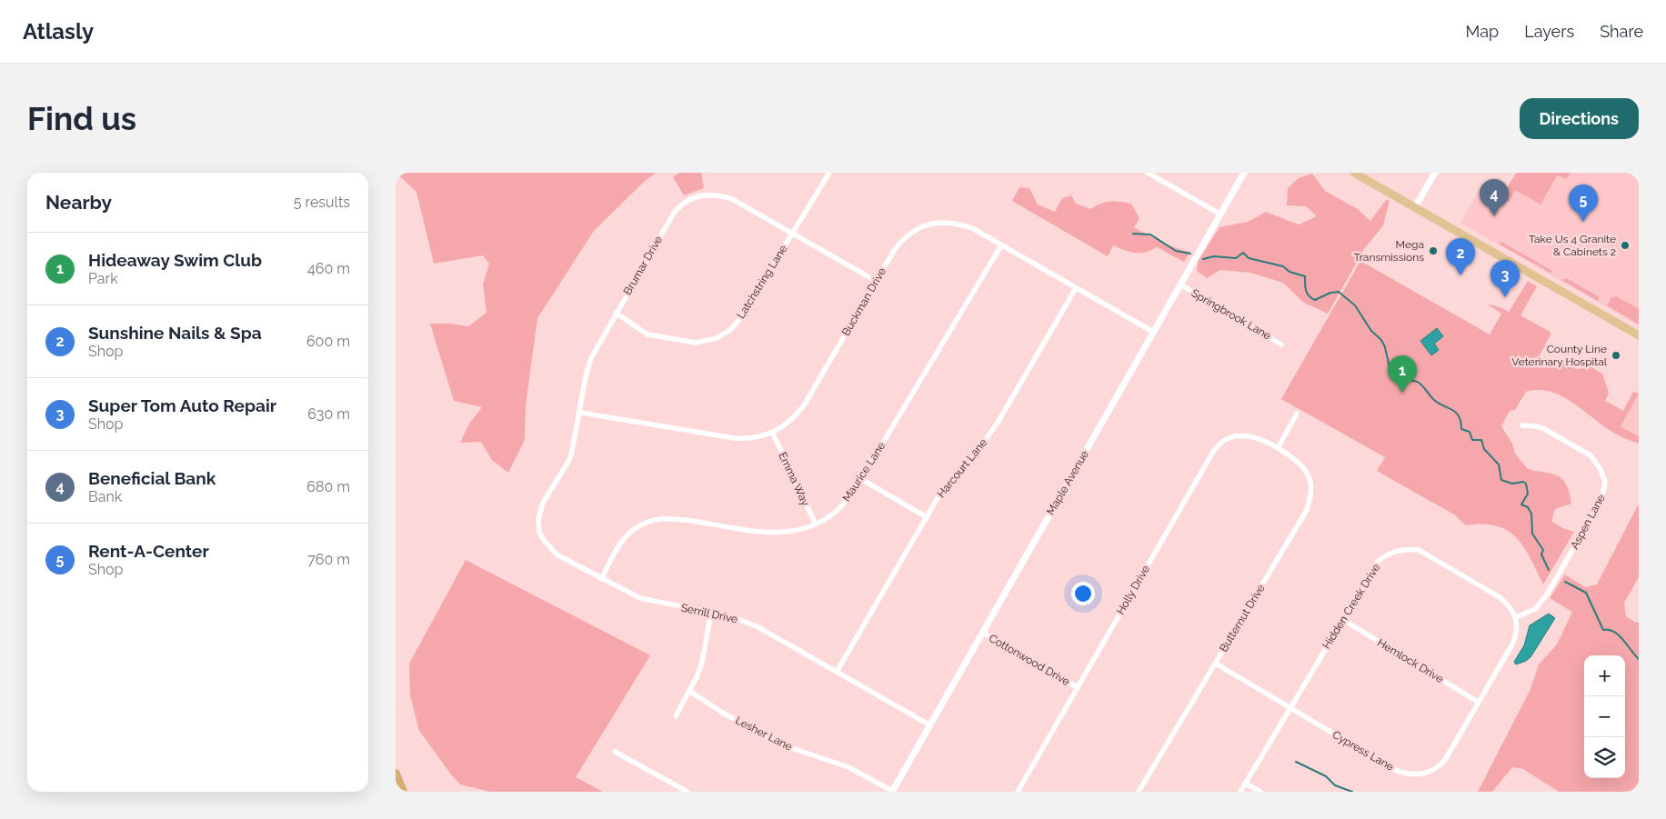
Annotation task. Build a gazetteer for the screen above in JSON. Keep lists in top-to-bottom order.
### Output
{
  "streets": {
    "street": [
      "Brumar Drive",
      "Latchstring Lane",
      "Buckman Drive",
      "Springbrook Lane",
      "Harcourt Lane",
      "Maurice Lane",
      "Emma Way",
      "Maple Avenue",
      "Aspen Lane",
      "Holly Drive",
      "Hidden Creek Drive",
      "Serrill Drive",
      "Butternut Drive",
      "Cottonwood Drive",
      "Hemlock Drive",
      "Lesher Lane",
      "Cypress Lane"
    ]
  },
  "crossings": [
    ["Brumar Drive", "Latchstring Lane"],
    ["Brumar Drive", "Buckman Drive"],
    ["Brumar Drive", "Serrill Drive"],
    ["Buckman Drive", "Harcourt Lane"],
    ["Buckman Drive", "Maurice Lane"],
    ["Buckman Drive", "Emma Way"],
    ["Buckman Drive", "Maple Avenue"],
    ["Springbrook Lane", "Maple Avenue"],
    ["Harcourt Lane", "Serrill Drive"],
    ["Maurice Lane", "Emma Way"],
    ["Maurice Lane", "Serrill Drive"],
    ["Maple Avenue", "Serrill Drive"],
    ["Maple Avenue", "Cottonwood Drive"],
    ["Maple Avenue", "Lesher Lane"],
    ["Aspen Lane", "Hidden Creek Drive"],
    ["Aspen Lane", "Cypress Lane"],
    ["Holly Drive", "Butternut Drive"],
    ["Holly Drive", "Cottonwood Drive"],
    ["Hidden Creek Drive", "Hemlock Drive"],
    ["Hidden Creek Drive", "Cypress Lane"],
    ["Butternut Drive", "Cypress Lane"],
    ["Hemlock Drive", "Cypress Lane"]
  ],
  "places": ["Take Us 4 Granite & Cabinets 2", "Mega Transmissions", "County Line Veterinary Hospital"],
  "page": {
    "header": "Atlasly",
    "nav": ["Map", "Layers", "Share"],
    "buttons": "Directions",
    "title": "Find us",
    "heading": ["Nearby", "5 results"],
    "pins": [
      "4",
      "5",
      "2",
      "3",
      "1"
    ],
    "list": [
      {
        "mark": "1",
        "name": "Hideaway Swim Club",
        "note": "Park",
        "value": "460 m"
      },
      {
        "mark": "2",
        "name": "Sunshine Nails & Spa",
        "note": "Shop",
        "value": "600 m"
      },
      {
        "mark": "3",
        "name": "Super Tom Auto Repair",
        "note": "Shop",
        "value": "630 m"
      },
      {
        "mark": "4",
        "name": "Beneficial Bank",
        "note": "Bank",
        "value": "680 m"
      },
      {
        "mark": "5",
        "name": "Rent-A-Center",
        "note": "Shop",
        "value": "760 m"
      }
    ],
    "map_buttons": ["+", "−"]
  }
}
